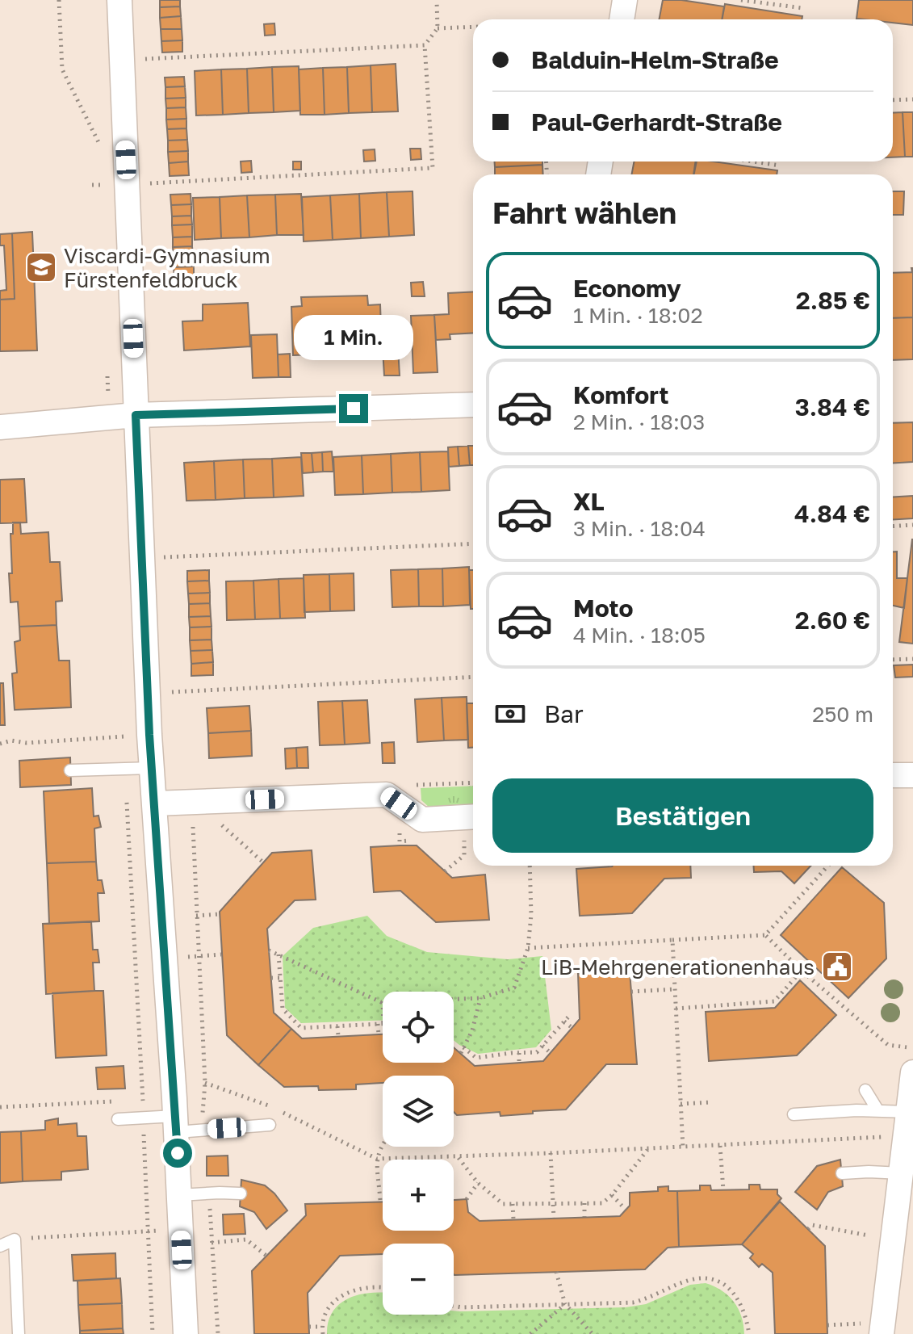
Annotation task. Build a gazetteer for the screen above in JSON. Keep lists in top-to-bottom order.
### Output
{
  "places": {
    "school or university": ["Viscardi-Gymnasium Fürstenfeldbruck"],
    "public building": ["LiB-Mehrgenerationenhaus"]
  },
  "page": {
    "banner": ["Balduin-Helm-Straße", "Paul-Gerhardt-Straße"],
    "heading": "Fahrt wählen",
    "list": [
      {
        "name": "Economy",
        "note": "1 Min. · 18:02",
        "value": "2.85 €"
      },
      {
        "name": "Komfort",
        "note": "2 Min. · 18:03",
        "value": "3.84 €"
      },
      {
        "name": "XL",
        "note": "3 Min. · 18:04",
        "value": "4.84 €"
      },
      {
        "name": "Moto",
        "note": "4 Min. · 18:05",
        "value": "2.60 €"
      }
    ],
    "bubble": "1 Min.",
    "pay": ["Bar", "250 m"],
    "buttons": "Bestätigen",
    "map_buttons": ["+", "−"]
  }
}
